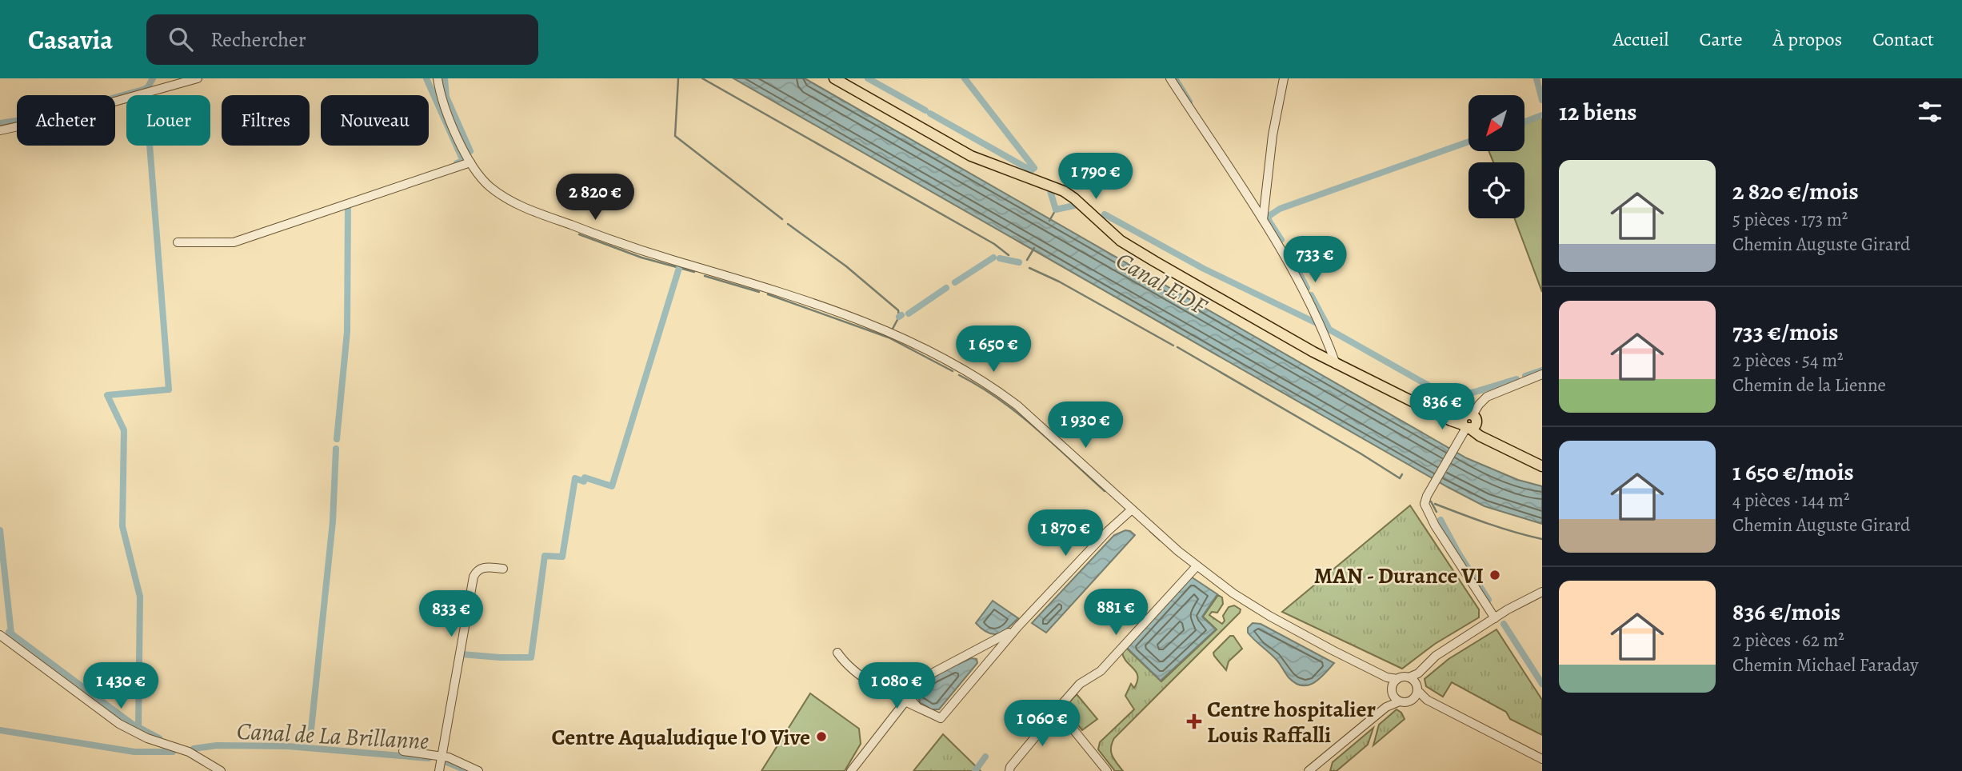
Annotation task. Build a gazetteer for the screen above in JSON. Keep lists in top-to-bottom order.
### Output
{
  "water": ["Canal EDF", "Canal de La Brillanne"],
  "places": {
    "other": ["MAN - Durance VI", "Centre Aqualudique l'O Vive"],
    "health": ["Centre hospitalier Louis Raffalli"]
  },
  "north": "bottom left",
  "page": {
    "header": "Casavia",
    "search": "Rechercher",
    "nav": [
      "Accueil",
      "Carte",
      "À propos",
      "Contact"
    ],
    "heading": "12 biens",
    "chip": [
      "Acheter",
      "Louer",
      "Filtres",
      "Nouveau"
    ],
    "list": [
      {
        "name": "2 820 €/mois",
        "note": "5 pièces · 173 m² · Chemin Auguste Girard"
      },
      {
        "name": "733 €/mois",
        "note": "2 pièces · 54 m² · Chemin de la Lienne"
      },
      {
        "name": "1 650 €/mois",
        "note": "4 pièces · 144 m² · Chemin Auguste Girard"
      },
      {
        "name": "836 €/mois",
        "note": "2 pièces · 62 m² · Chemin Michael Faraday"
      }
    ],
    "price": [
      "1 790 €",
      "2 820 €",
      "733 €",
      "1 650 €",
      "836 €",
      "1 930 €",
      "1 870 €",
      "881 €",
      "833 €",
      "1 430 €",
      "1 080 €",
      "1 060 €"
    ]
  }
}
